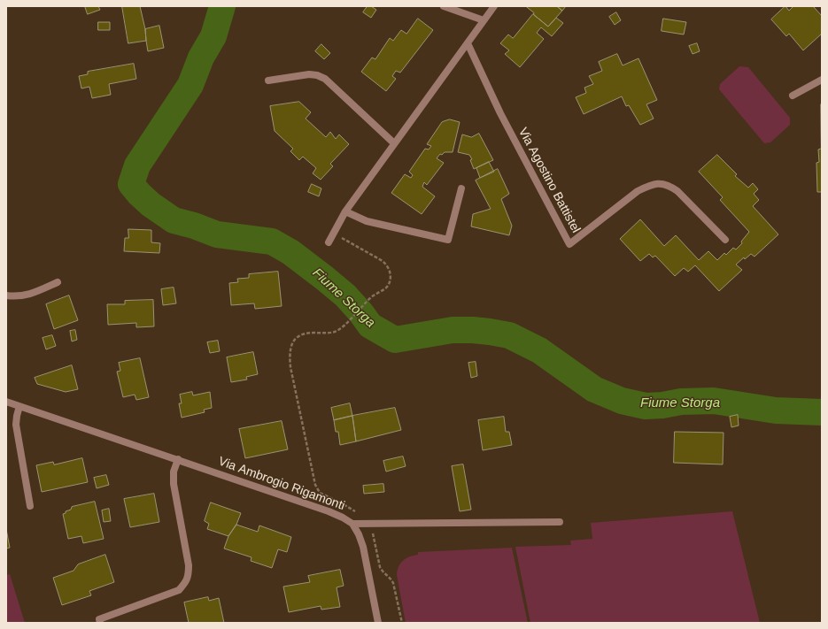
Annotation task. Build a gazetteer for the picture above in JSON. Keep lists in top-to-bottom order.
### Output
{
  "streets": {
    "street": ["Via Agostino Battistel", "Via Ambrogio Rigamonti"]
  },
  "water": ["Fiume Storga"]
}
